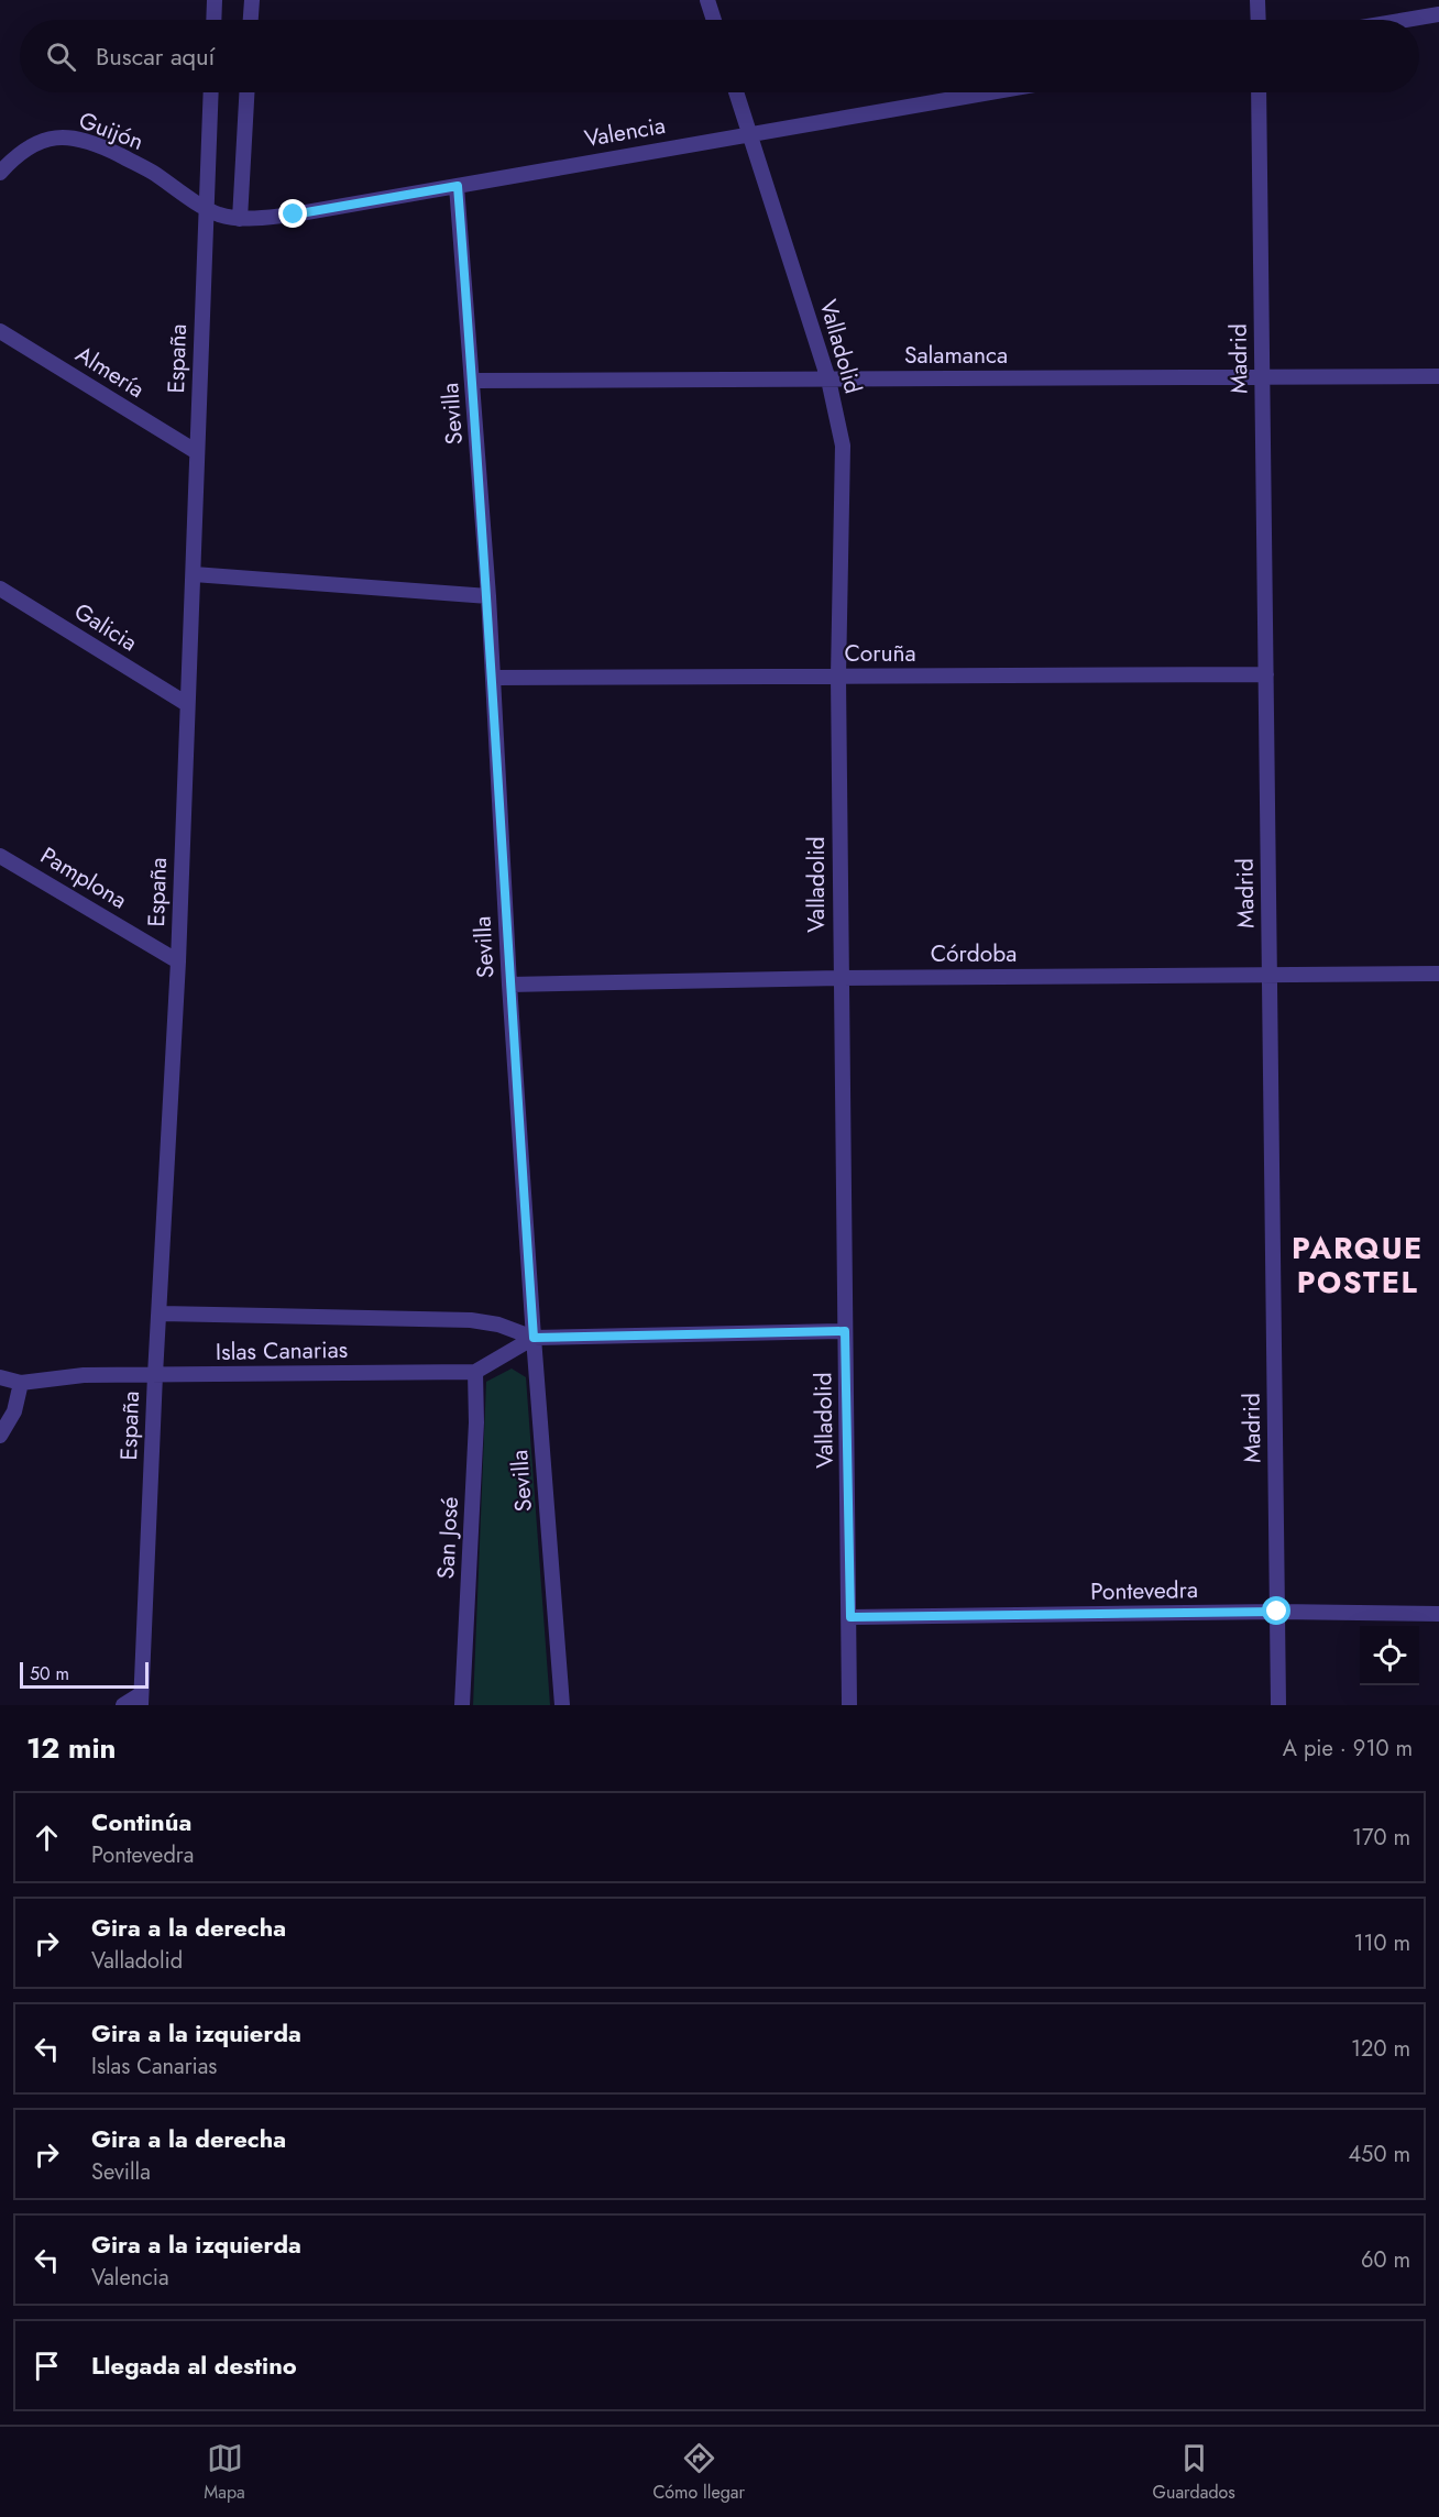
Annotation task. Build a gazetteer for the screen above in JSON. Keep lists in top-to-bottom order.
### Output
{
  "streets": {
    "street": [
      "Guijón",
      "Valencia",
      "Valladolid",
      "Salamanca",
      "España",
      "Madrid",
      "Almería",
      "Sevilla",
      "Galicia",
      "Coruña",
      "Pamplona",
      "Córdoba",
      "Islas Canarias",
      "San José",
      "Pontevedra"
    ]
  },
  "crossings": [
    ["Guijón", "Valencia"],
    ["Guijón", "España"],
    ["Valencia", "Valladolid"],
    ["Valencia", "España"],
    ["Valencia", "Sevilla"],
    ["Valladolid", "Salamanca"],
    ["Valladolid", "Coruña"],
    ["Valladolid", "Córdoba"],
    ["Valladolid", "Islas Canarias"],
    ["Valladolid", "Pontevedra"],
    ["Salamanca", "Madrid"],
    ["Salamanca", "Sevilla"],
    ["España", "Almería"],
    ["España", "Galicia"],
    ["España", "Pamplona"],
    ["España", "Islas Canarias"],
    ["Madrid", "Coruña"],
    ["Madrid", "Córdoba"],
    ["Madrid", "Pontevedra"],
    ["Sevilla", "Coruña"],
    ["Sevilla", "Córdoba"],
    ["Sevilla", "Islas Canarias"],
    ["Islas Canarias", "San José"]
  ],
  "districts": ["PARQUE POSTEL"],
  "scale_bar": "50 m",
  "page": {
    "search": "Buscar aquí",
    "scale": "50 m",
    "heading": ["12 min", "A pie · 910 m"],
    "list": [
      ["Continúa", "Pontevedra", "170 m"],
      ["Gira a la derecha", "Valladolid", "110 m"],
      ["Gira a la izquierda", "Islas Canarias", "120 m"],
      ["Gira a la derecha", "Sevilla", "450 m"],
      ["Gira a la izquierda", "Valencia", "60 m"],
      "Llegada al destino"
    ],
    "nav": ["Mapa", "Cómo llegar", "Guardados"]
  }
}
